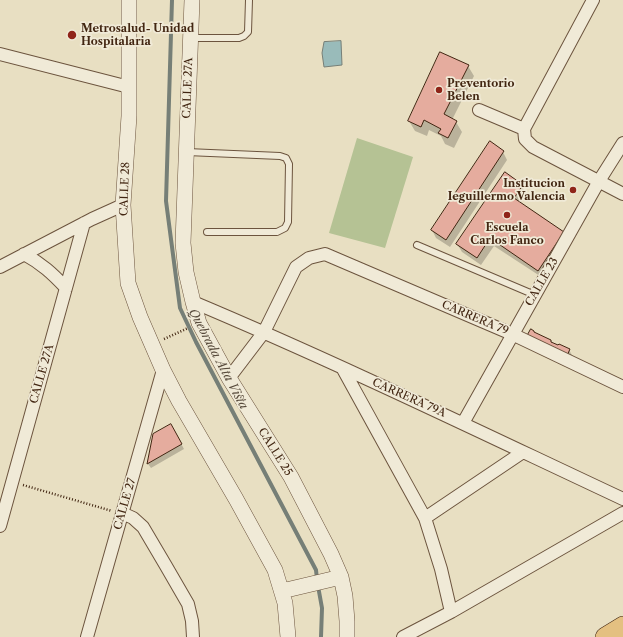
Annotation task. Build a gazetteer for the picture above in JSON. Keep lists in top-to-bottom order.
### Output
{
  "streets": {
    "street": [
      "CALLE 27A",
      "CALLE 28",
      "CALLE 23",
      "CARRERA 79",
      "CARRERA 79A",
      "CALLE 25",
      "CALLE 27"
    ]
  },
  "crossings": [
    ["CALLE 27A", "CALLE 25"],
    ["CALLE 28", "CALLE 27"],
    ["CALLE 23", "CARRERA 79"],
    ["CALLE 23", "CARRERA 79A"],
    ["CARRERA 79", "CARRERA 79A"],
    ["CARRERA 79A", "CALLE 25"]
  ],
  "water": ["Quebrada Alta Vista"],
  "places": [
    "Metrosalud- Unidad Hospitalaria",
    "Preventorio Belen",
    "Institucion Ieguillermo Valencia",
    "Escuela Carlos Fanco"
  ]
}
